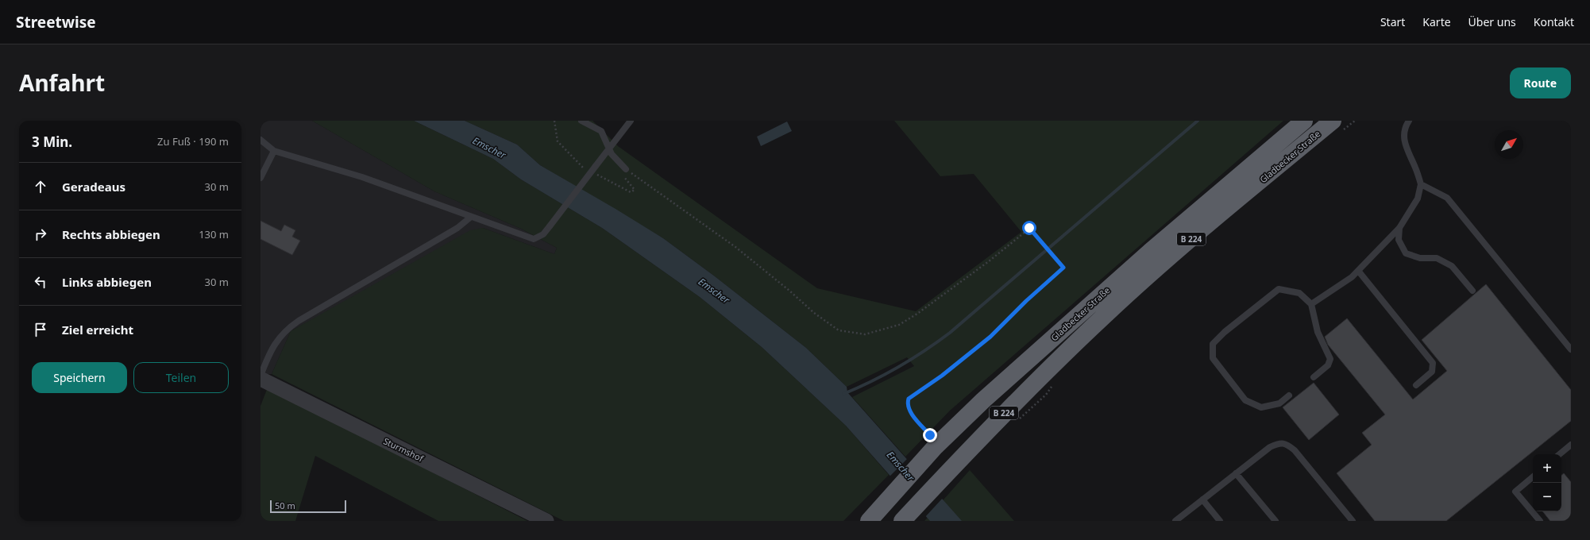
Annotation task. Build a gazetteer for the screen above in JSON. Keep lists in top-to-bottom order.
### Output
{
  "streets": {
    "highway": ["Gladbecker Straße", "B 224"],
    "street": ["Sturmshof"]
  },
  "water": ["Emscher"],
  "scale_bar": "50 m",
  "north": "top right",
  "page": {
    "header": "Streetwise",
    "nav": [
      "Start",
      "Karte",
      "Über uns",
      "Kontakt"
    ],
    "title": "Anfahrt",
    "buttons": [
      "Route",
      ["Speichern", "Teilen"]
    ],
    "heading": ["3 Min.", "Zu Fuß · 190 m"],
    "list": [
      ["Geradeaus", "30 m"],
      ["Rechts abbiegen", "130 m"],
      ["Links abbiegen", "30 m"],
      "Ziel erreicht"
    ],
    "map_buttons": ["+", "−"],
    "scale": "50 m"
  }
}
